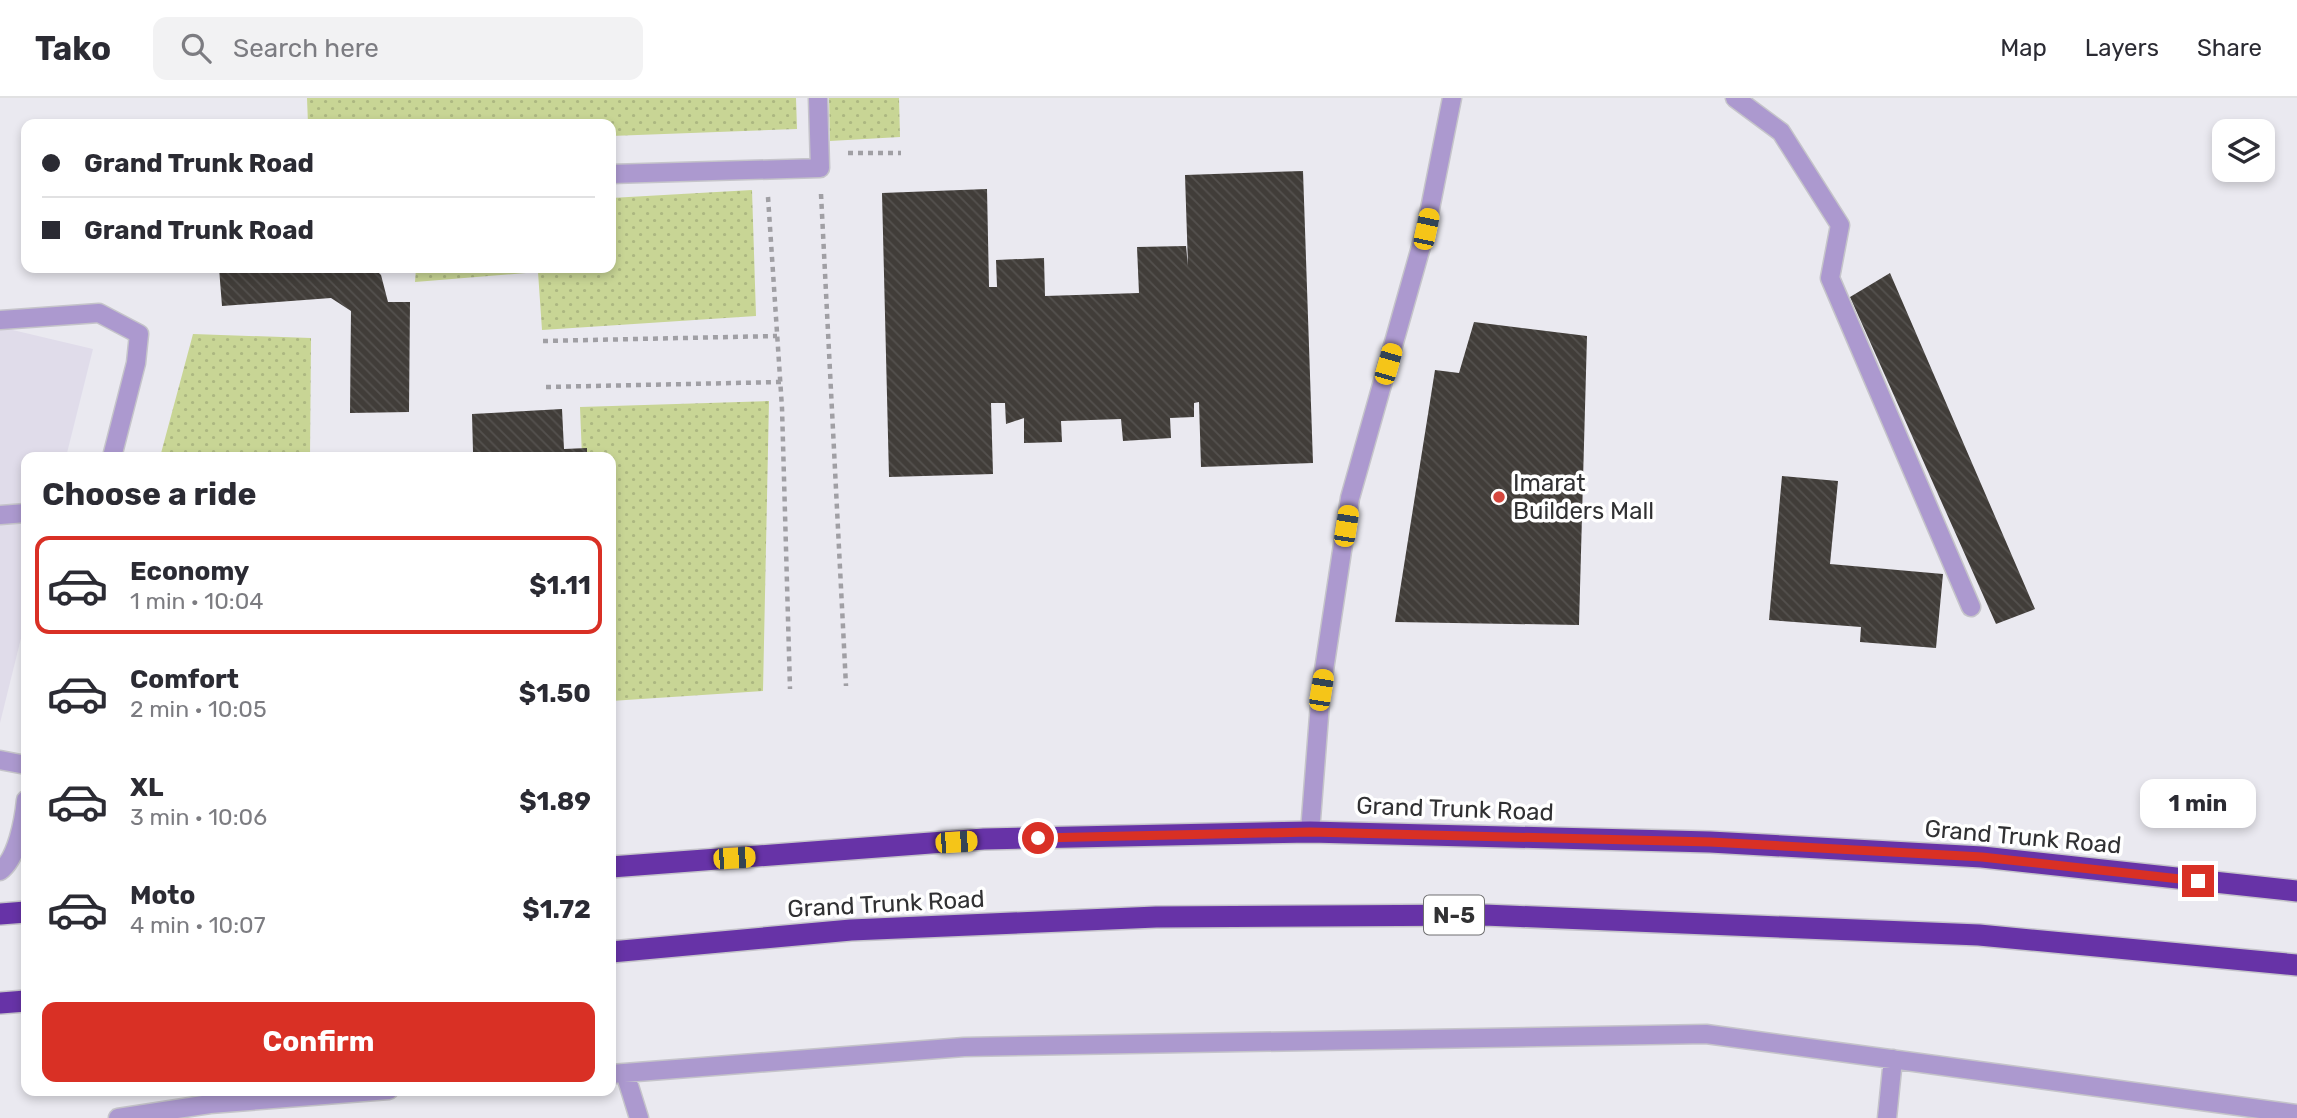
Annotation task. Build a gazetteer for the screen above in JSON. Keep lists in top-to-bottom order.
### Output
{
  "streets": {
    "highway": ["Grand Trunk Road", "N-5"]
  },
  "places": ["Imarat Builders Mall"],
  "page": {
    "header": "Tako",
    "search": "Search here",
    "nav": ["Map", "Layers", "Share"],
    "banner": ["Grand Trunk Road", "Grand Trunk Road"],
    "heading": "Choose a ride",
    "list": [
      {
        "name": "Economy",
        "note": "1 min · 10:04",
        "value": "$1.11"
      },
      {
        "name": "Comfort",
        "note": "2 min · 10:05",
        "value": "$1.50"
      },
      {
        "name": "XL",
        "note": "3 min · 10:06",
        "value": "$1.89"
      },
      {
        "name": "Moto",
        "note": "4 min · 10:07",
        "value": "$1.72"
      }
    ],
    "bubble": "1 min",
    "buttons": "Confirm"
  }
}
